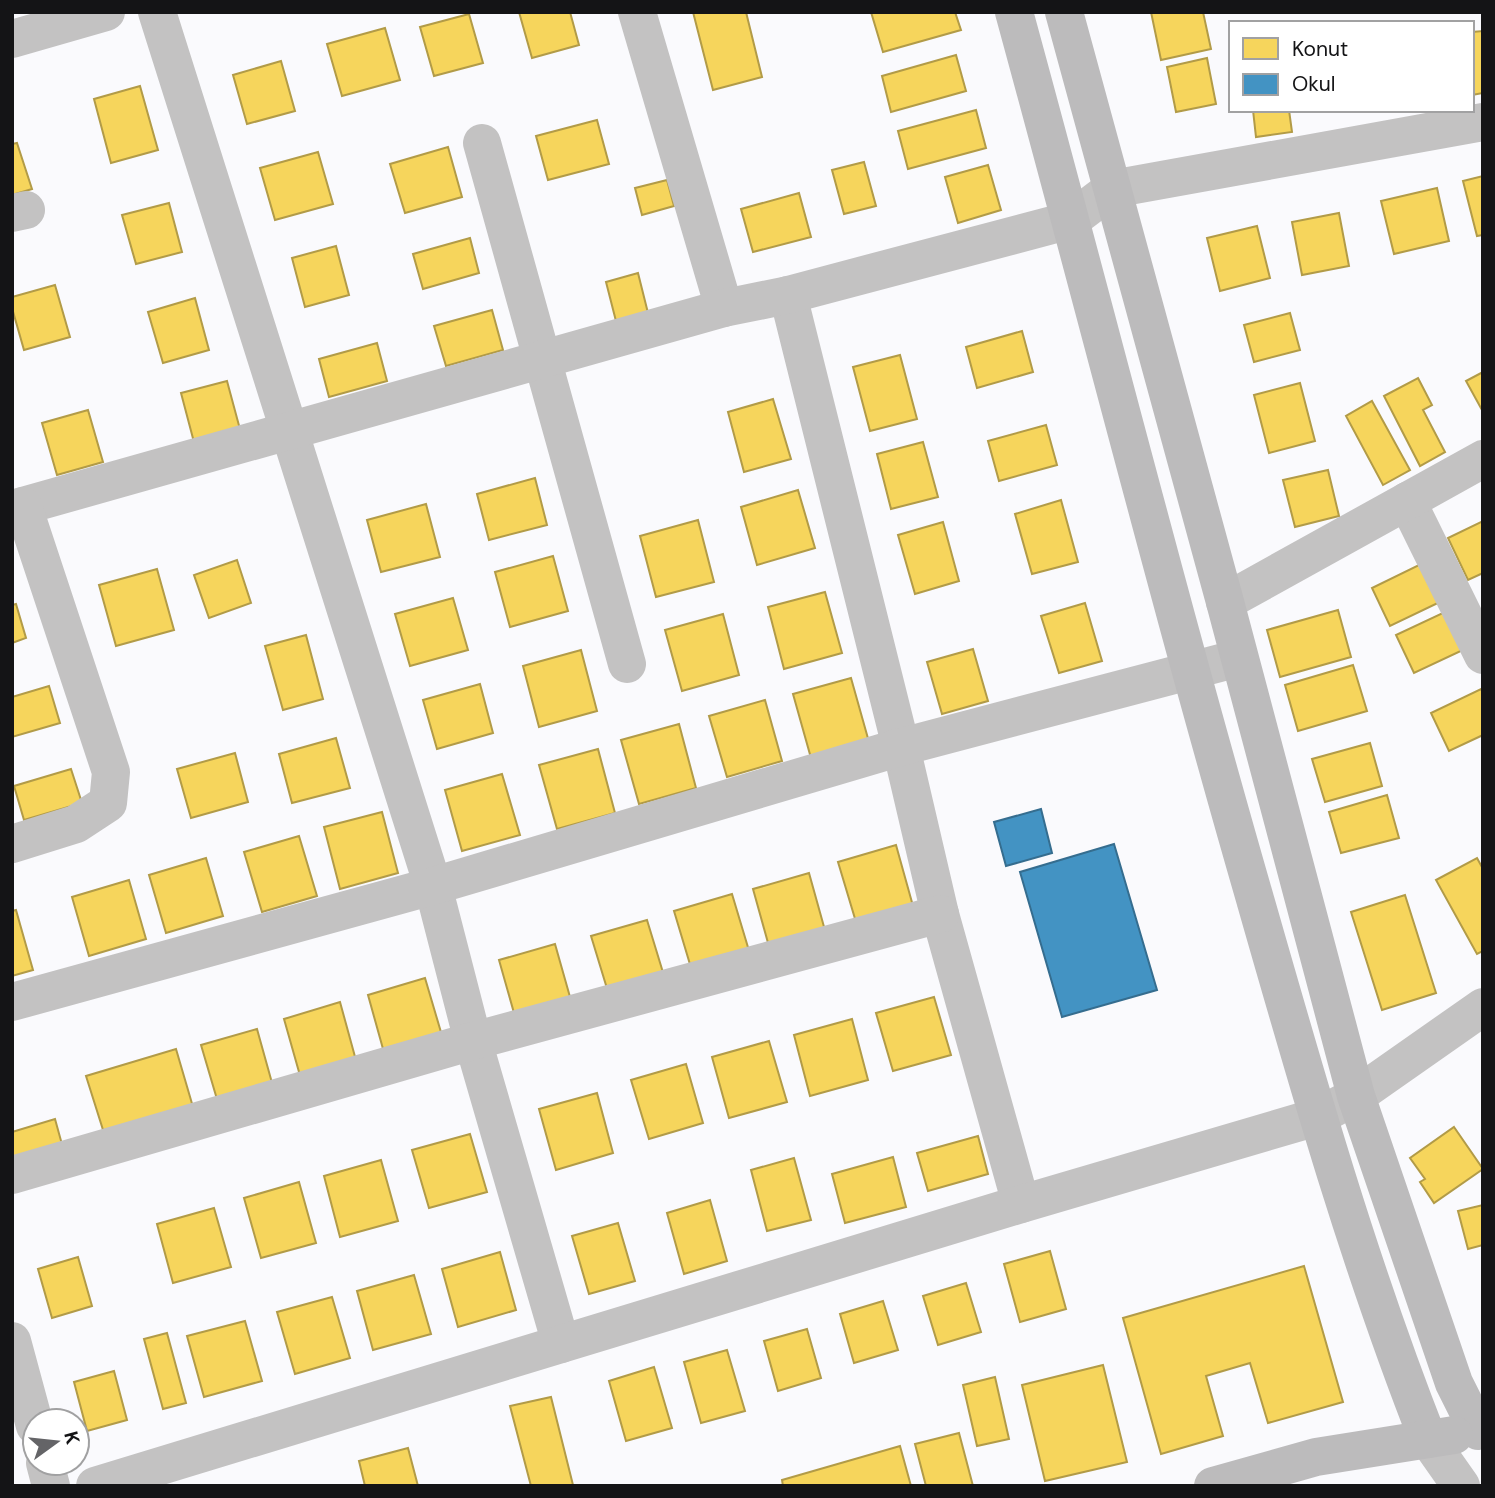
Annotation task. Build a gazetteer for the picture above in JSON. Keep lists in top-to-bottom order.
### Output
{
  "legend": ["Konut", "Okul"],
  "north": "right"
}
